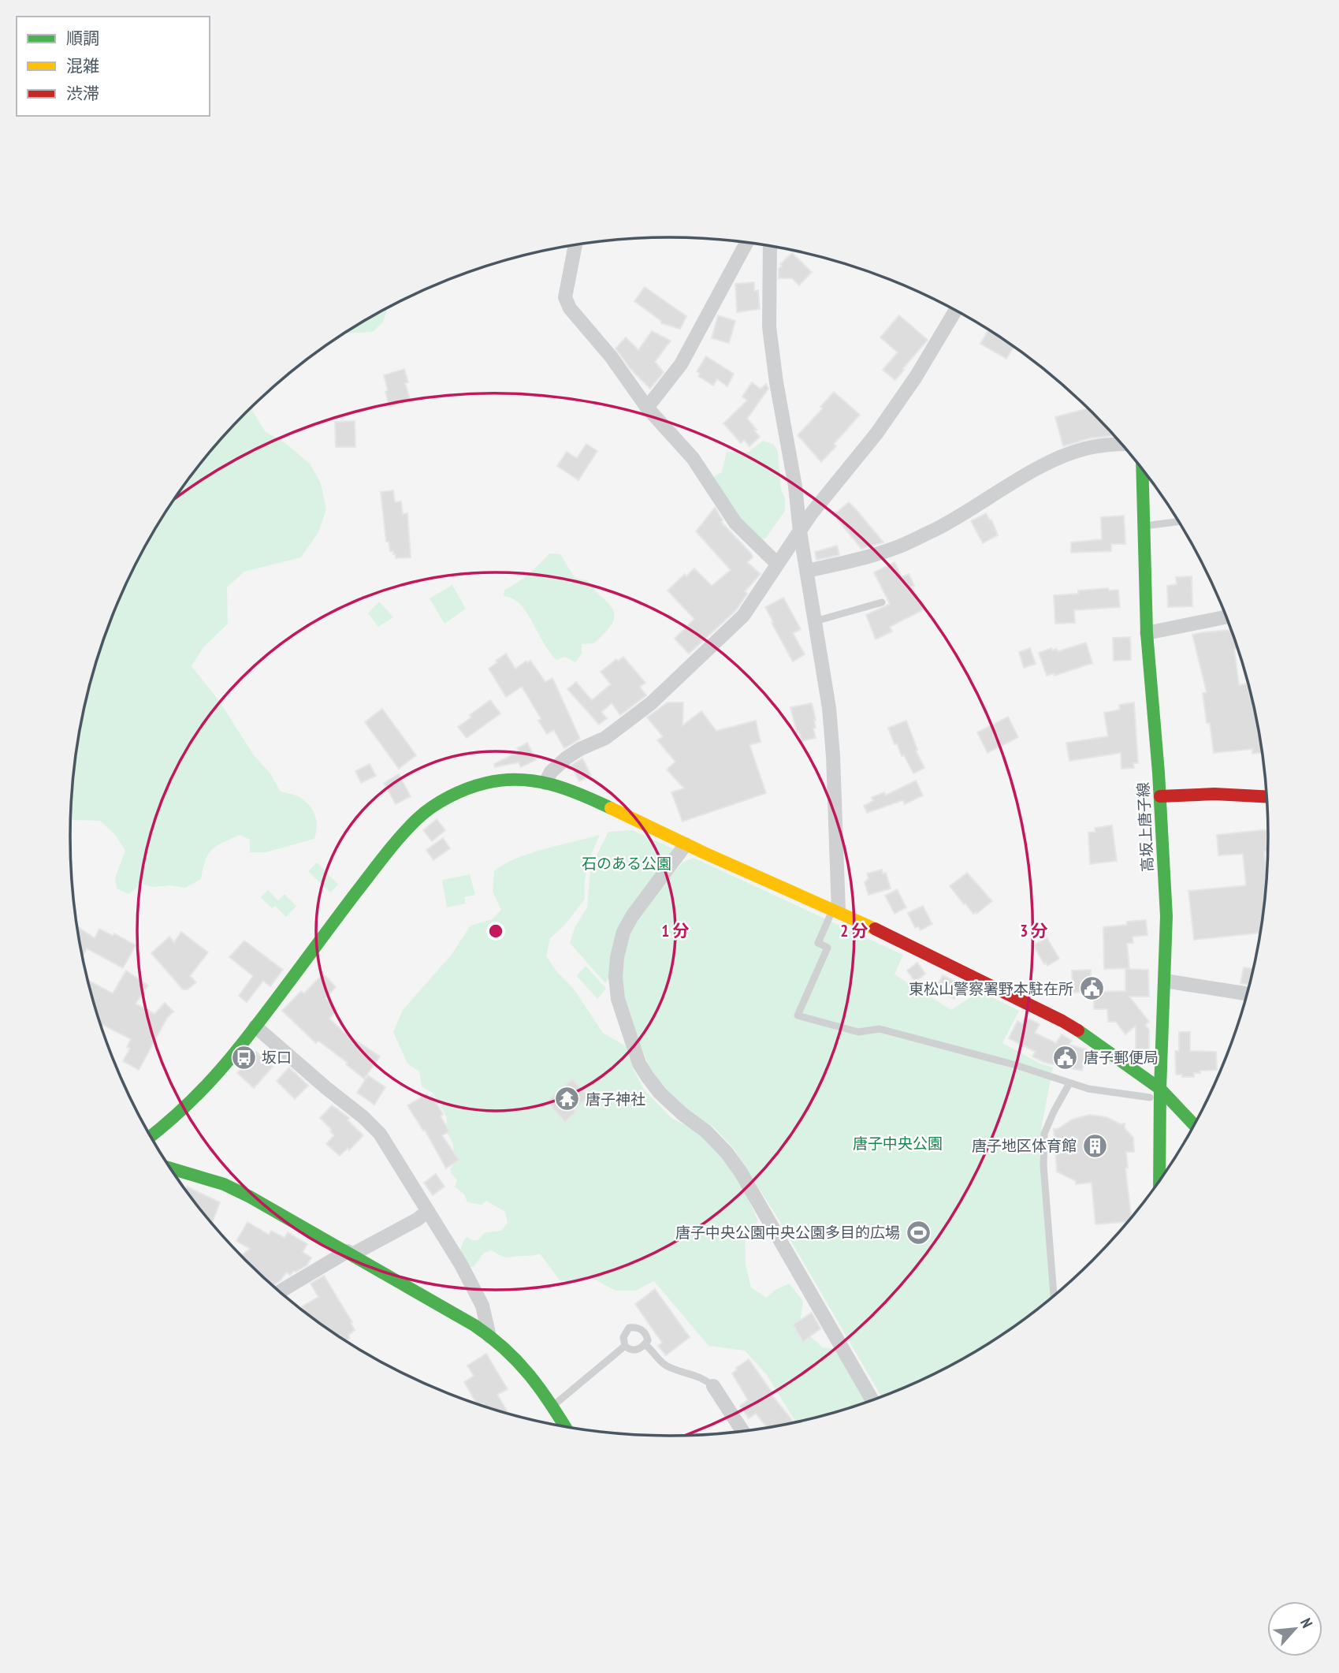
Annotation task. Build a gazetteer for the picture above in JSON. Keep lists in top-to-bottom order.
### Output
{
  "streets": {
    "street": ["高坂上唐子線"]
  },
  "parks": ["石のある公園", "唐子中央公園"],
  "places": {
    "public building": ["東松山警察署野本駐在所", "唐子郵便局"],
    "bus stop": ["坂口"],
    "temple": ["唐子神社"],
    "building": ["唐子地区体育館"],
    "sports": ["唐子中央公園中央公園多目的広場"]
  },
  "legend": ["順調", "混雑", "渋滞"],
  "north": "top right",
  "rings": ["1 分", "2 分", "3 分"]
}
